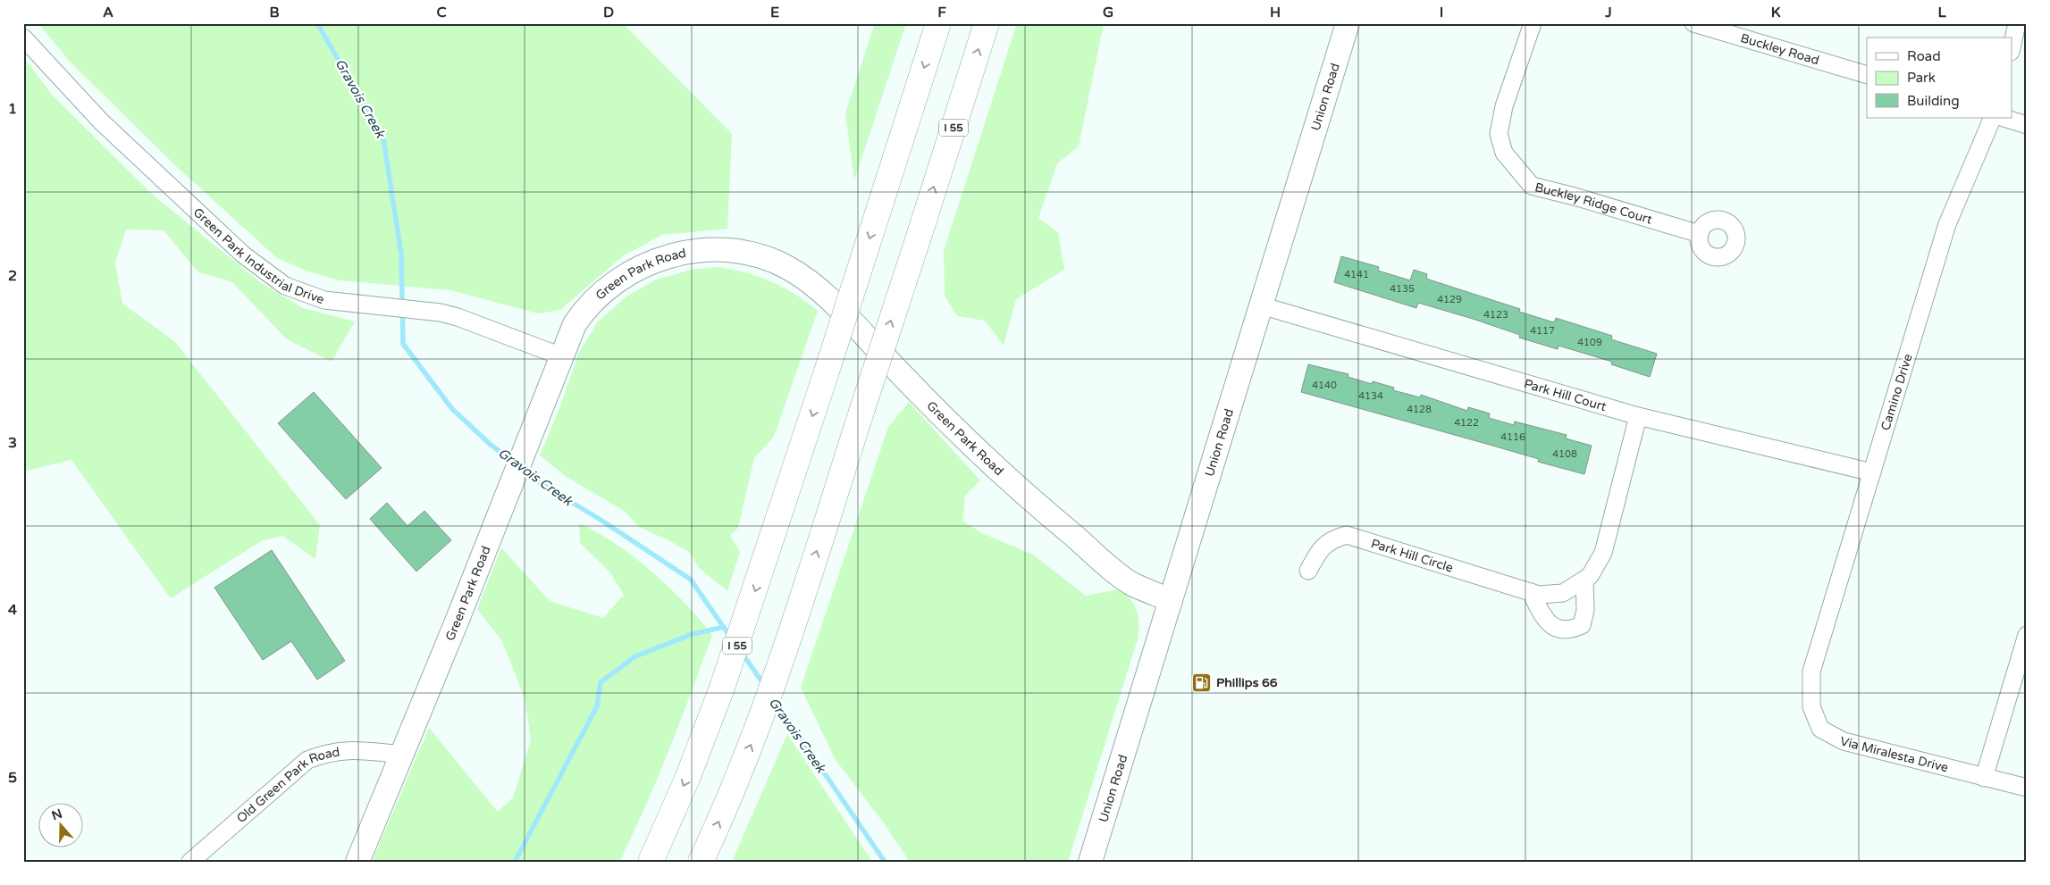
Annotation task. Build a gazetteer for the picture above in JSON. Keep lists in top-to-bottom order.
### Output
{
  "streets": {
    "highway": ["I 55"],
    "street": [
      "Buckley Road",
      "Union Road",
      "Buckley Ridge Court",
      "Green Park Industrial Drive",
      "Green Park Road",
      "Camino Drive",
      "Park Hill Court",
      "Park Hill Circle",
      "Via Miralesta Drive",
      "Old Green Park Road"
    ]
  },
  "crossings": [
    ["Union Road", "Green Park Road"],
    ["Union Road", "Park Hill Court"],
    ["Green Park Industrial Drive", "Green Park Road"],
    ["Green Park Road", "Old Green Park Road"],
    ["Camino Drive", "Park Hill Court"],
    ["Camino Drive", "Via Miralesta Drive"],
    ["Park Hill Court", "Park Hill Circle"]
  ],
  "water": ["Gravois Creek"],
  "places": {
    "fuel station": ["Phillips 66"]
  },
  "house_numbers": [
    "4141",
    "4135",
    "4129",
    "4123",
    "4117",
    "4109",
    "4140",
    "4134",
    "4128",
    "4122",
    "4116",
    "4108"
  ],
  "legend": ["Road", "Park", "Building"],
  "north": "top",
  "grid": {
    "columns": [
      "A",
      "B",
      "C",
      "D",
      "E",
      "F",
      "G",
      "H",
      "I",
      "J",
      "K",
      "L"
    ],
    "rows": [
      "1",
      "2",
      "3",
      "4",
      "5"
    ]
  }
}
